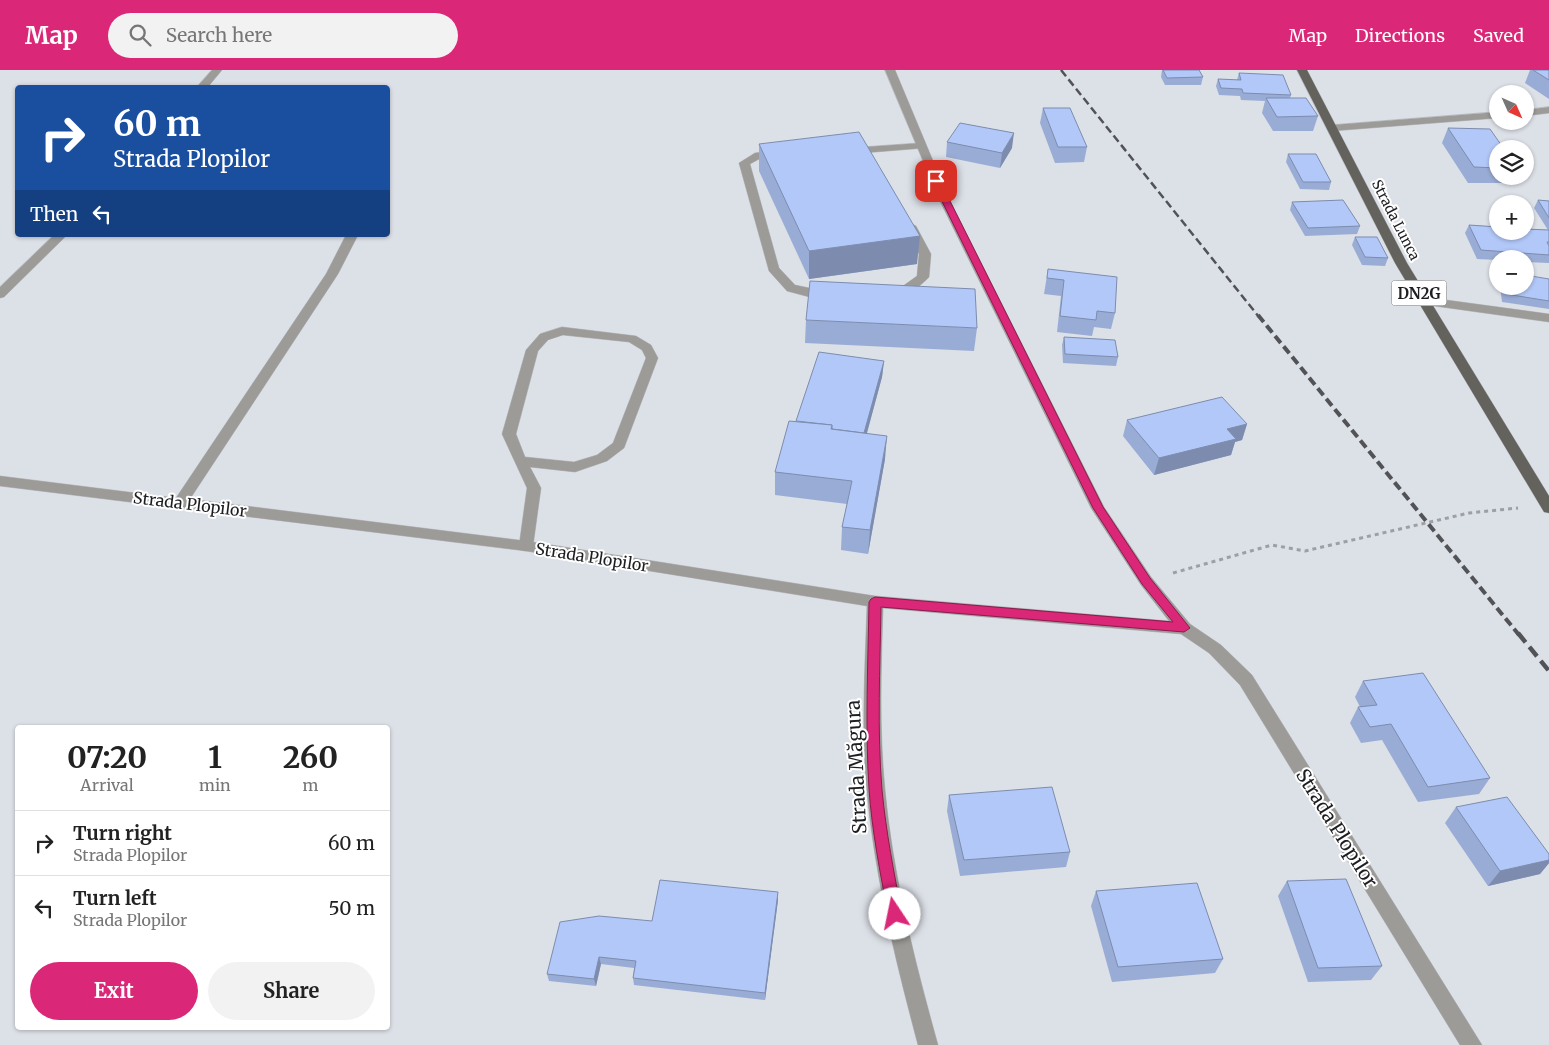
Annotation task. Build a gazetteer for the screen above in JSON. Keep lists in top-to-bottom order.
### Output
{
  "streets": {
    "main road": ["Strada Lunca", "DN2G"],
    "street": ["Strada Plopilor", "Strada Măgura"]
  },
  "crossings": [
    ["Strada Plopilor", "Strada Măgura"]
  ],
  "north": "bottom right",
  "page": {
    "header": "Map",
    "search": "Search here",
    "nav": ["Map", "Directions", "Saved"],
    "map_buttons": ["+", "−"],
    "turn": ["60 m", "Strada Plopilor"],
    "then": "Then",
    "eta": [
      "07:20",
      "Arrival",
      "1",
      "min",
      "260",
      "m"
    ],
    "list": [
      {
        "name": "Turn right",
        "note": "Strada Plopilor",
        "value": "60 m"
      },
      {
        "name": "Turn left",
        "note": "Strada Plopilor",
        "value": "50 m"
      }
    ],
    "buttons": ["Exit", "Share"]
  }
}
